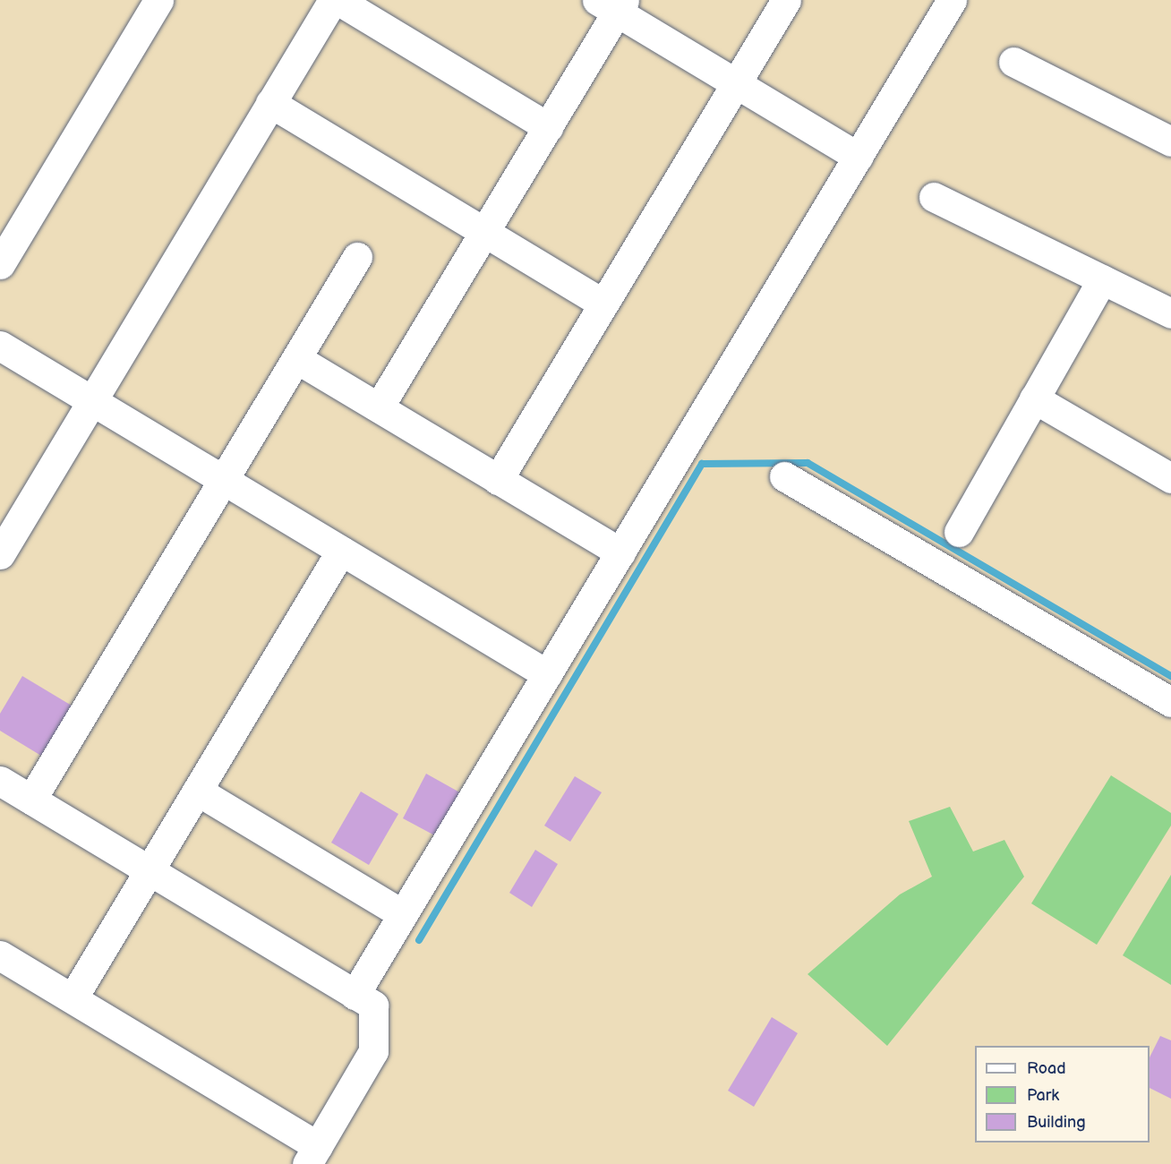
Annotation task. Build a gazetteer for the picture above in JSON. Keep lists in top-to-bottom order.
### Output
{
  "legend": ["Road", "Park", "Building"]
}
